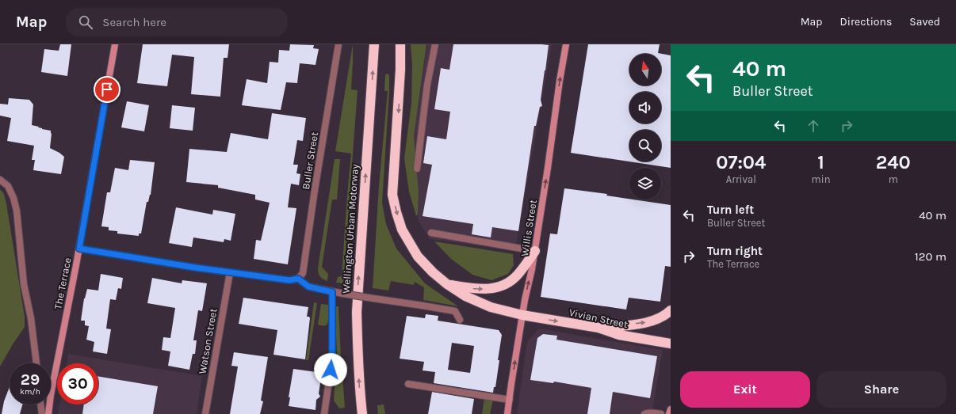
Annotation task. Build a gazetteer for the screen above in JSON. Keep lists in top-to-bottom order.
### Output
{
  "streets": {
    "highway": ["Wellington Urban Motorway", "Vivian Street"],
    "main road": ["Willis Street", "The Terrace"],
    "street": ["Buller Street", "Watson Street"]
  },
  "crossings": [
    ["Willis Street", "Vivian Street"]
  ],
  "one_way": ["Willis Street", "Vivian Street"],
  "north": "top",
  "page": {
    "header": "Map",
    "search": "Search here",
    "nav": ["Map", "Directions", "Saved"],
    "turn": ["40 m", "Buller Street"],
    "eta": [
      "07:04",
      "Arrival",
      "1",
      "min",
      "240",
      "m"
    ],
    "list": [
      {
        "name": "Turn left",
        "note": "Buller Street",
        "value": "40 m"
      },
      {
        "name": "Turn right",
        "note": "The Terrace",
        "value": "120 m"
      }
    ],
    "speed": "29 km/h",
    "limit": "30",
    "buttons": ["Exit", "Share"]
  }
}
